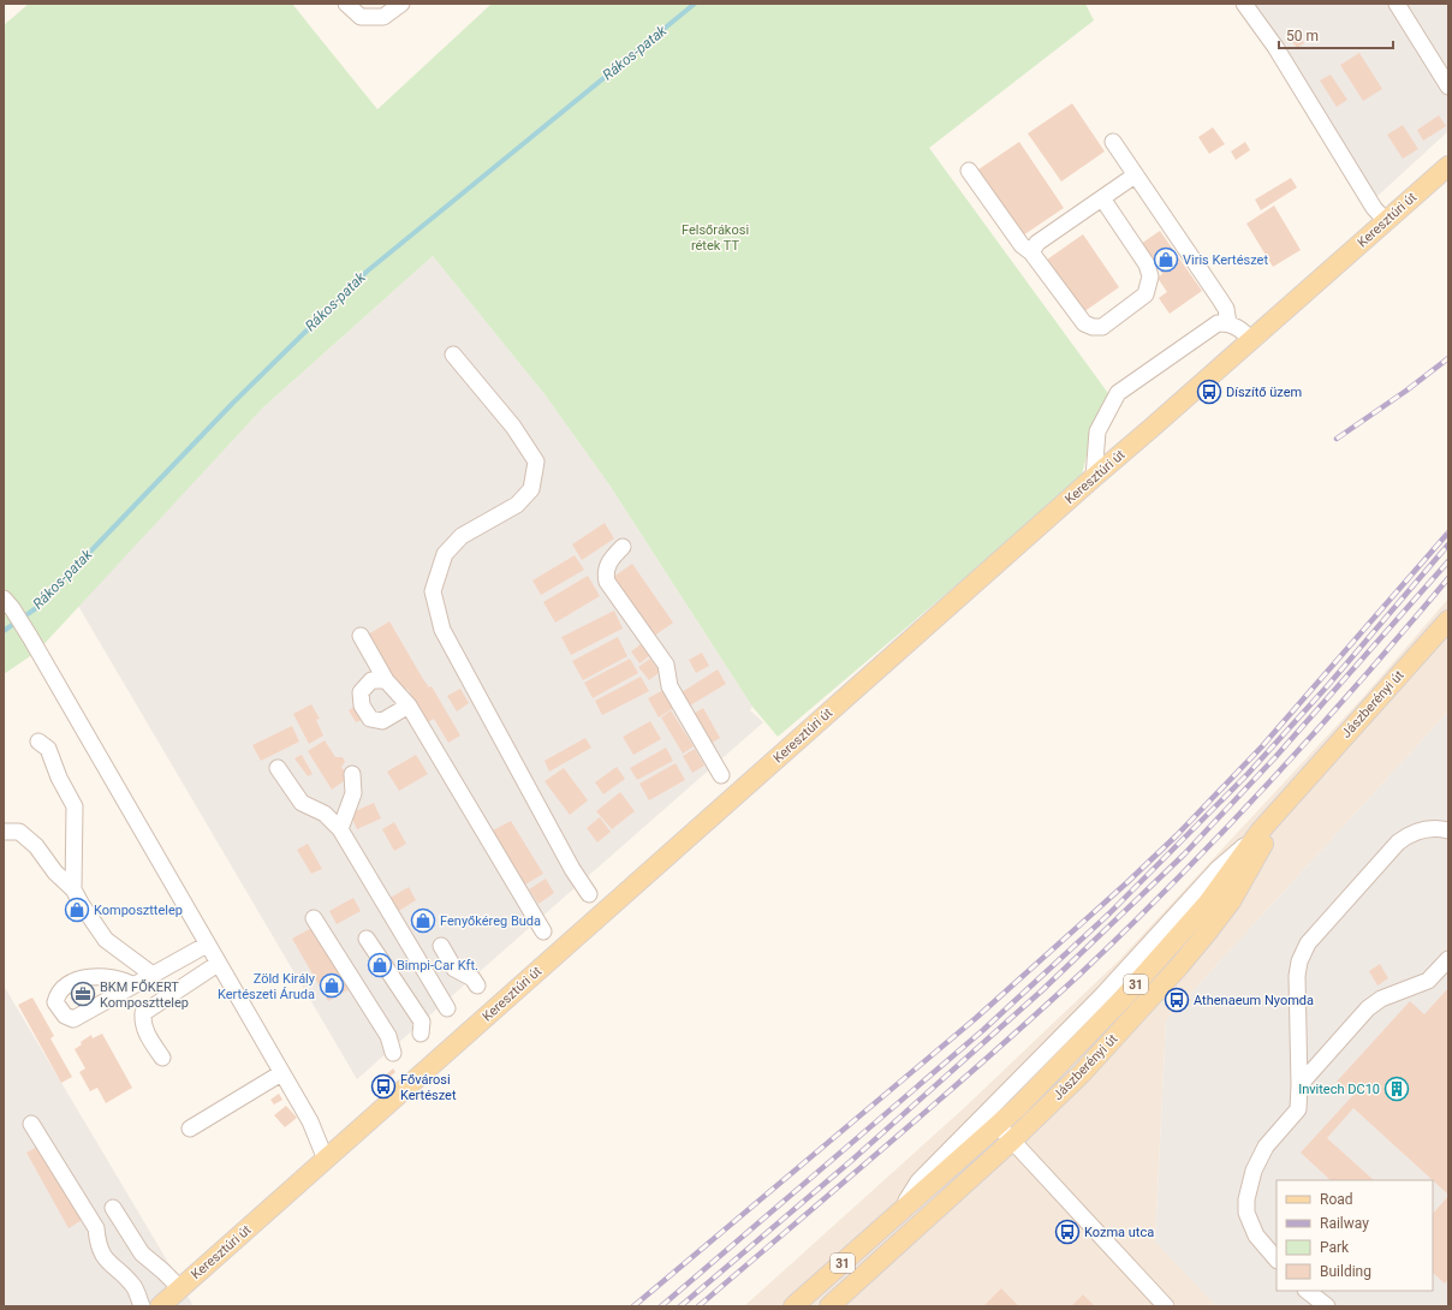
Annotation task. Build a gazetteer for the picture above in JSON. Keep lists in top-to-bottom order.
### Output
{
  "streets": {
    "main road": ["Keresztúri út", "Jászberényi út", "31"]
  },
  "water": ["Rákos-patak"],
  "parks": ["Felsőrákosi rétek TT"],
  "places": {
    "shop": [
      "Viris Kertészet",
      "Komposzttelep",
      "Fenyőkéreg Buda",
      "Bimpi-Car Kft.",
      "Zöld Király Kertészeti Áruda"
    ],
    "bus stop": [
      "Díszítő üzem",
      "Athenaeum Nyomda",
      "Fővárosi Kertészet",
      "Kozma utca"
    ],
    "office": ["BKM FŐKERT Komposzttelep"],
    "building": ["Invitech DC10"]
  },
  "legend": [
    "Road",
    "Railway",
    "Park",
    "Building"
  ],
  "scale_bar": "50 m"
}
